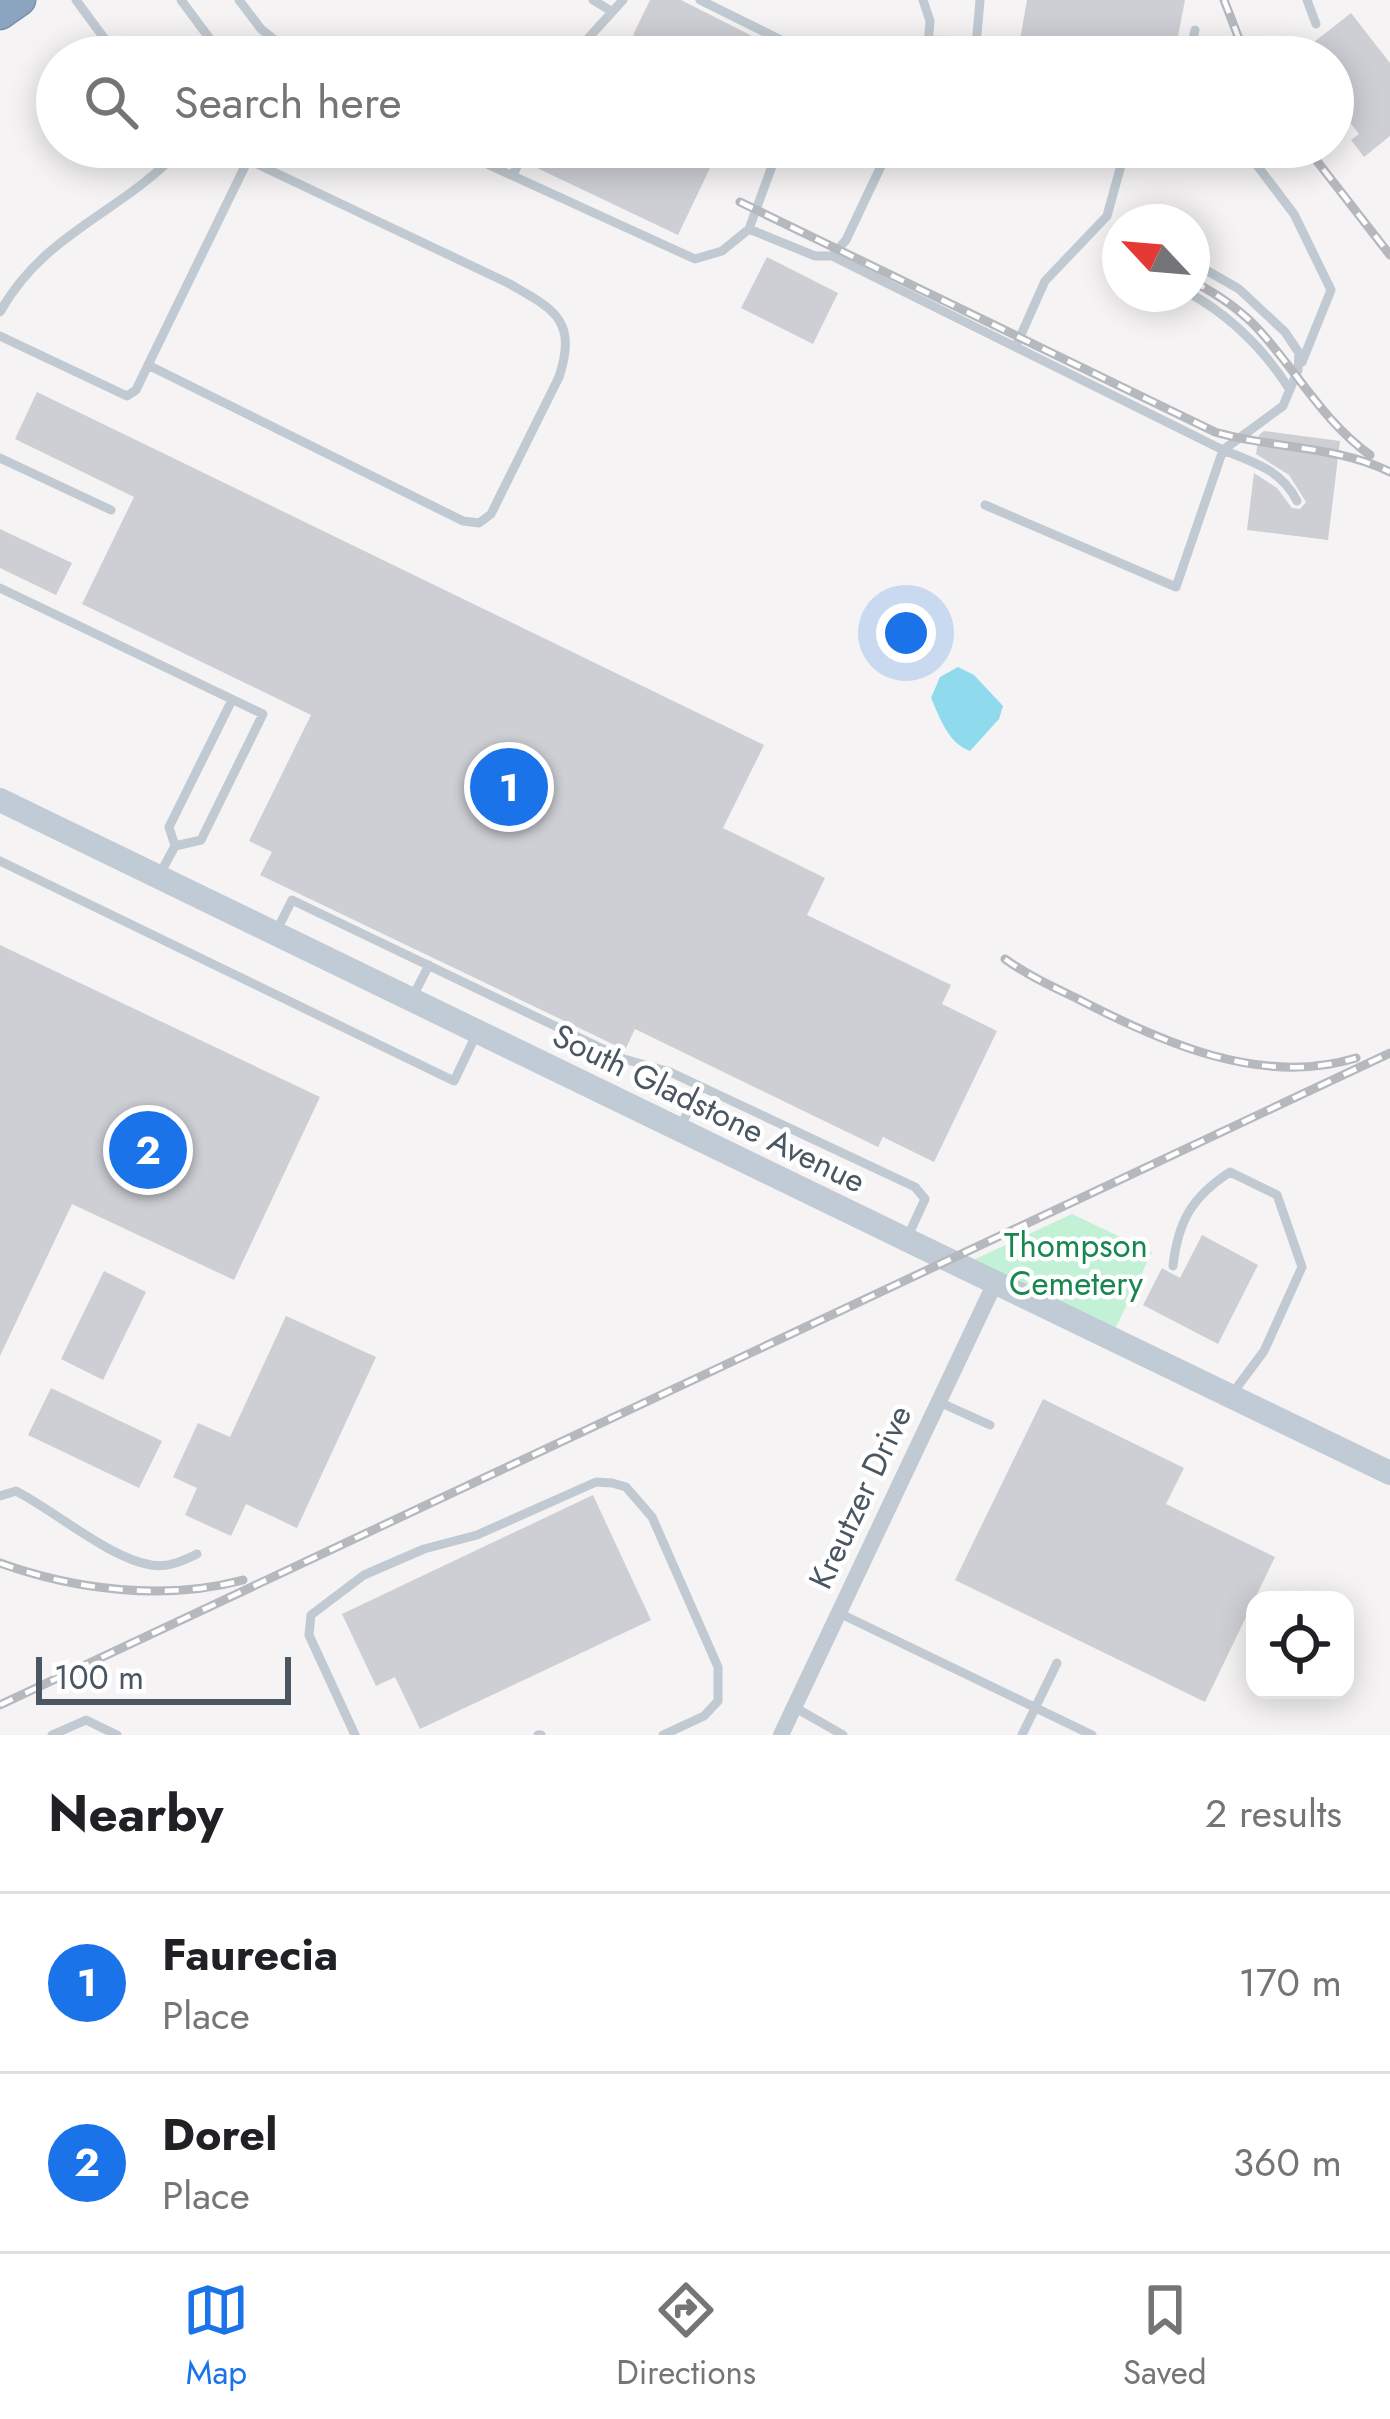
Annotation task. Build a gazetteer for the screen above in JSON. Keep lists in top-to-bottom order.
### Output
{
  "streets": {
    "street": ["South Gladstone Avenue", "Kreutzer Drive"]
  },
  "crossings": [
    ["South Gladstone Avenue", "Kreutzer Drive"]
  ],
  "parks": ["Thompson Cemetery"],
  "scale_bar": "100 m",
  "north": "top left",
  "page": {
    "search": "Search here",
    "pins": ["1", "2"],
    "scale": "100 m",
    "heading": ["Nearby", "2 results"],
    "list": [
      {
        "mark": "1",
        "name": "Faurecia",
        "note": "Place",
        "value": "170 m"
      },
      {
        "mark": "2",
        "name": "Dorel",
        "note": "Place",
        "value": "360 m"
      }
    ],
    "nav": ["Map", "Directions", "Saved"]
  }
}
